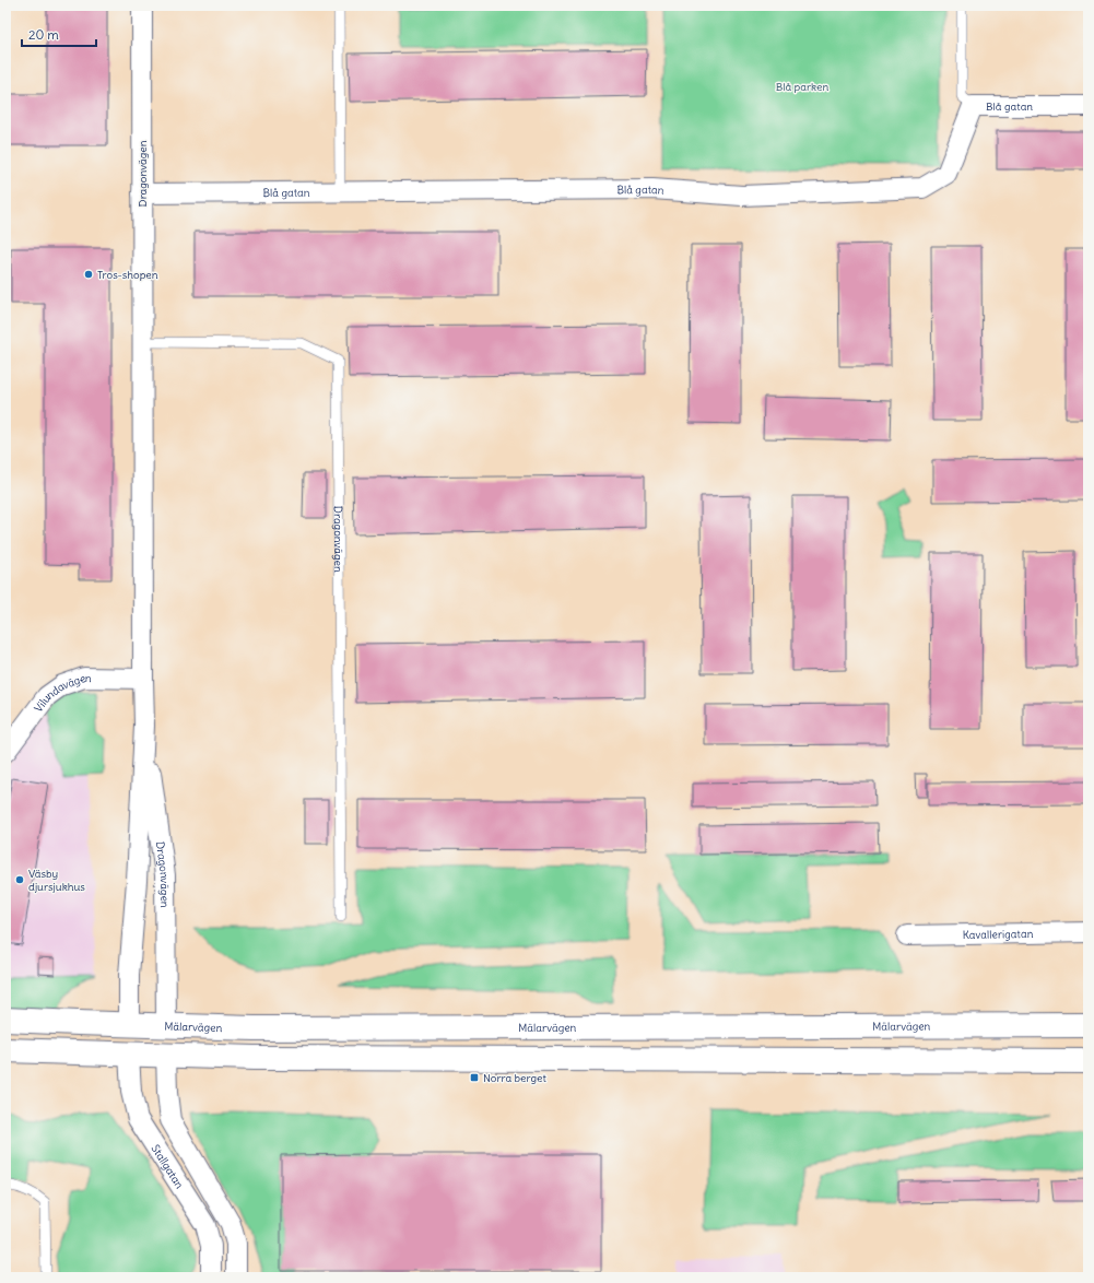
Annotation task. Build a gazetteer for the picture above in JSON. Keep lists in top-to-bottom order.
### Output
{
  "streets": {
    "main road": ["Mälarvägen"],
    "street": [
      "Blå gatan",
      "Dragonvägen",
      "Vilundavägen",
      "Kavallerigatan",
      "Stallgatan"
    ]
  },
  "crossings": [
    ["Blå gatan", "Dragonvägen"],
    ["Dragonvägen", "Vilundavägen"],
    ["Dragonvägen", "Mälarvägen"]
  ],
  "parks": ["Blå parken"],
  "places": {
    "other": ["Tros-shopen", "Väsby djursjukhus"],
    "transit": ["Norra berget"]
  },
  "scale_bar": "20 m"
}
